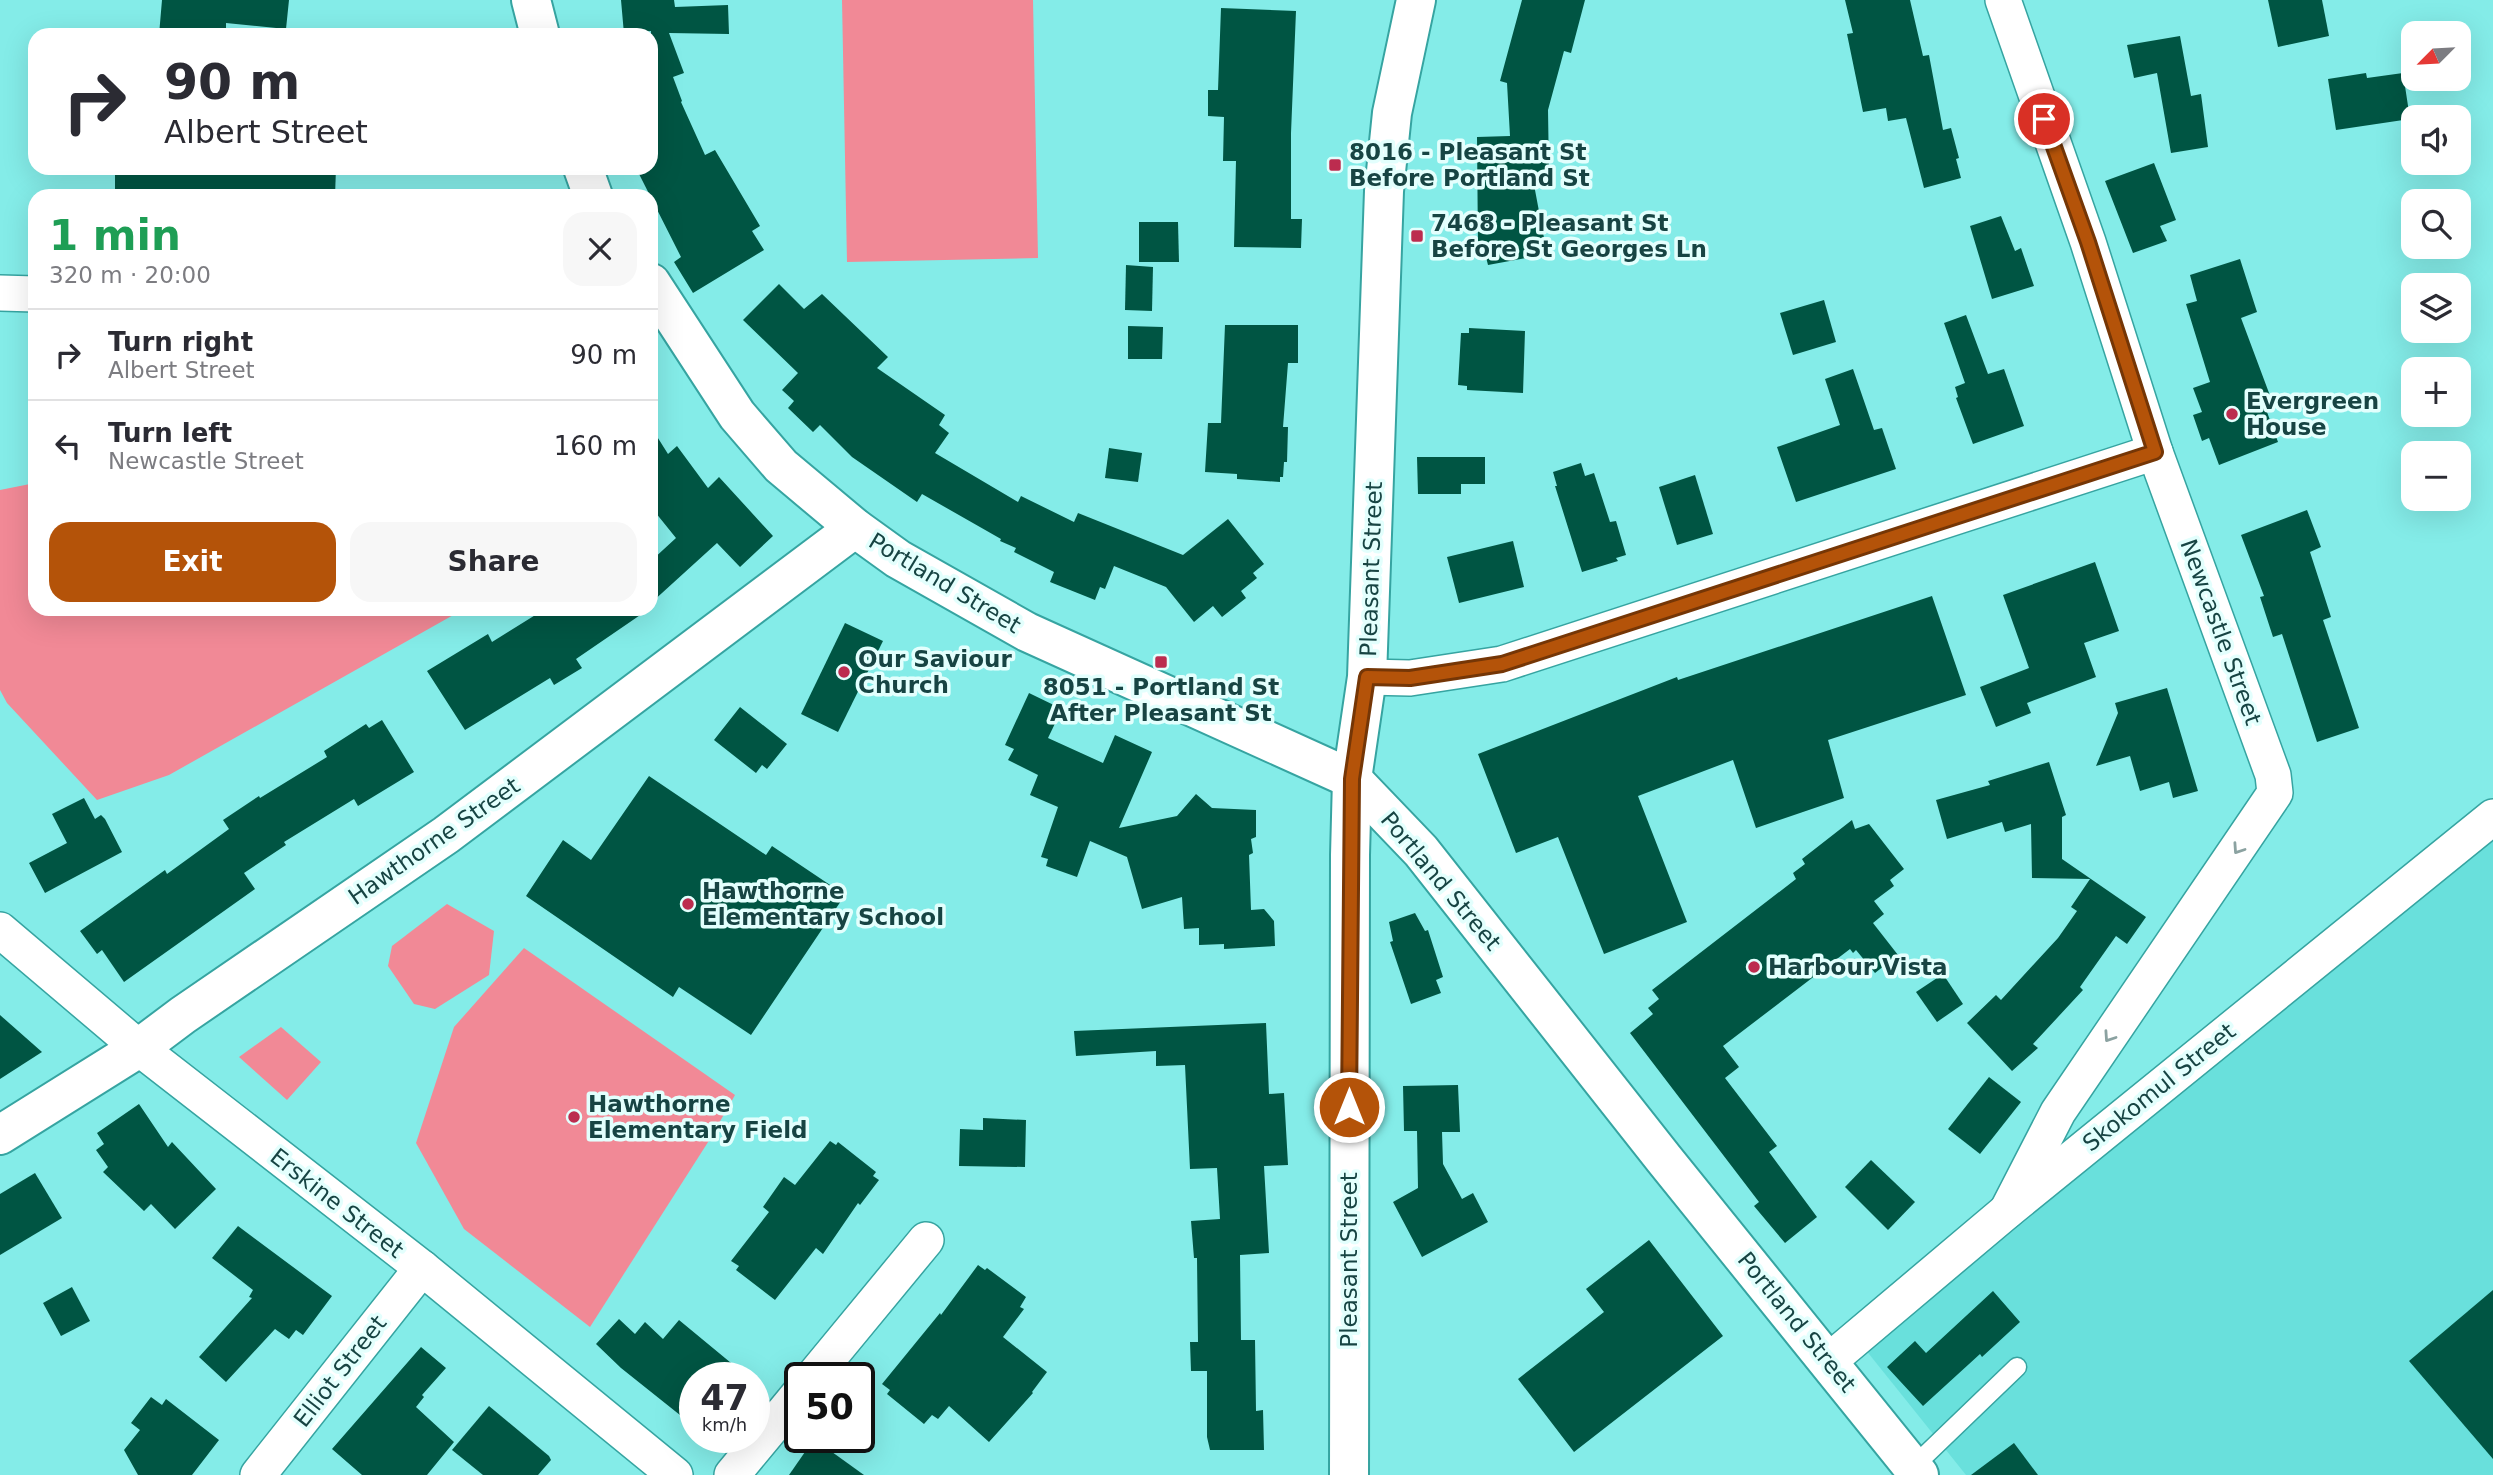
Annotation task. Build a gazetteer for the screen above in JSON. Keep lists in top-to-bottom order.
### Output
{
  "streets": {
    "main road": ["Pleasant Street", "Portland Street", "Hawthorne Street"],
    "street": [
      "Newcastle Street",
      "Skokomul Street",
      "Erskine Street",
      "Elliot Street"
    ]
  },
  "crossings": [
    ["Pleasant Street", "Portland Street"],
    ["Portland Street", "Hawthorne Street"],
    ["Portland Street", "Skokomul Street"],
    ["Newcastle Street", "Skokomul Street"],
    ["Hawthorne Street", "Erskine Street"],
    ["Erskine Street", "Elliot Street"]
  ],
  "one_way": ["Newcastle Street"],
  "places": {
    "transit": ["8016 - Pleasant St Before Portland St", "7468 - Pleasant St Before St Georges Ln", "8051 - Portland St After Pleasant St"],
    "other": [
      "Evergreen House",
      "Our Saviour Church",
      "Hawthorne Elementary School",
      "Harbour Vista",
      "Hawthorne Elementary Field"
    ]
  },
  "north": "bottom left",
  "page": {
    "map_buttons": ["+", "−"],
    "turn": ["90 m", "Albert Street"],
    "heading": ["1 min", "320 m · 20:00"],
    "list": [
      {
        "name": "Turn right",
        "note": "Albert Street",
        "value": "90 m"
      },
      {
        "name": "Turn left",
        "note": "Newcastle Street",
        "value": "160 m"
      }
    ],
    "buttons": ["Exit", "Share"],
    "speed": "47 km/h",
    "limit": "50"
  }
}
